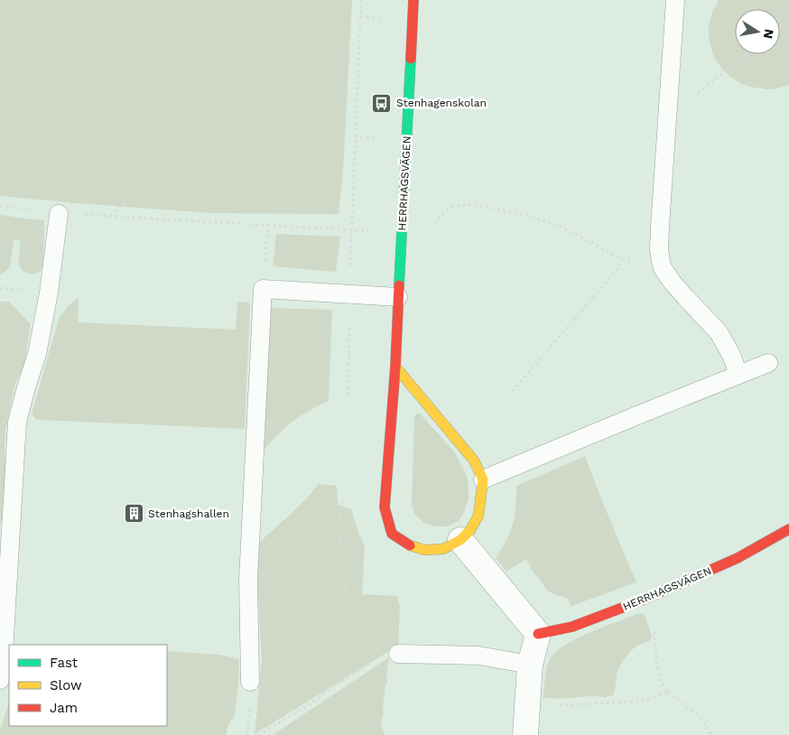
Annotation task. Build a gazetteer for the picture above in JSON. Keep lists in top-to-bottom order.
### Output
{
  "streets": {
    "street": ["HERRHAGSVÄGEN"]
  },
  "places": {
    "bus stop": ["Stenhagenskolan"],
    "building": ["Stenhagshallen"]
  },
  "legend": ["Fast", "Slow", "Jam"],
  "north": "right"
}
